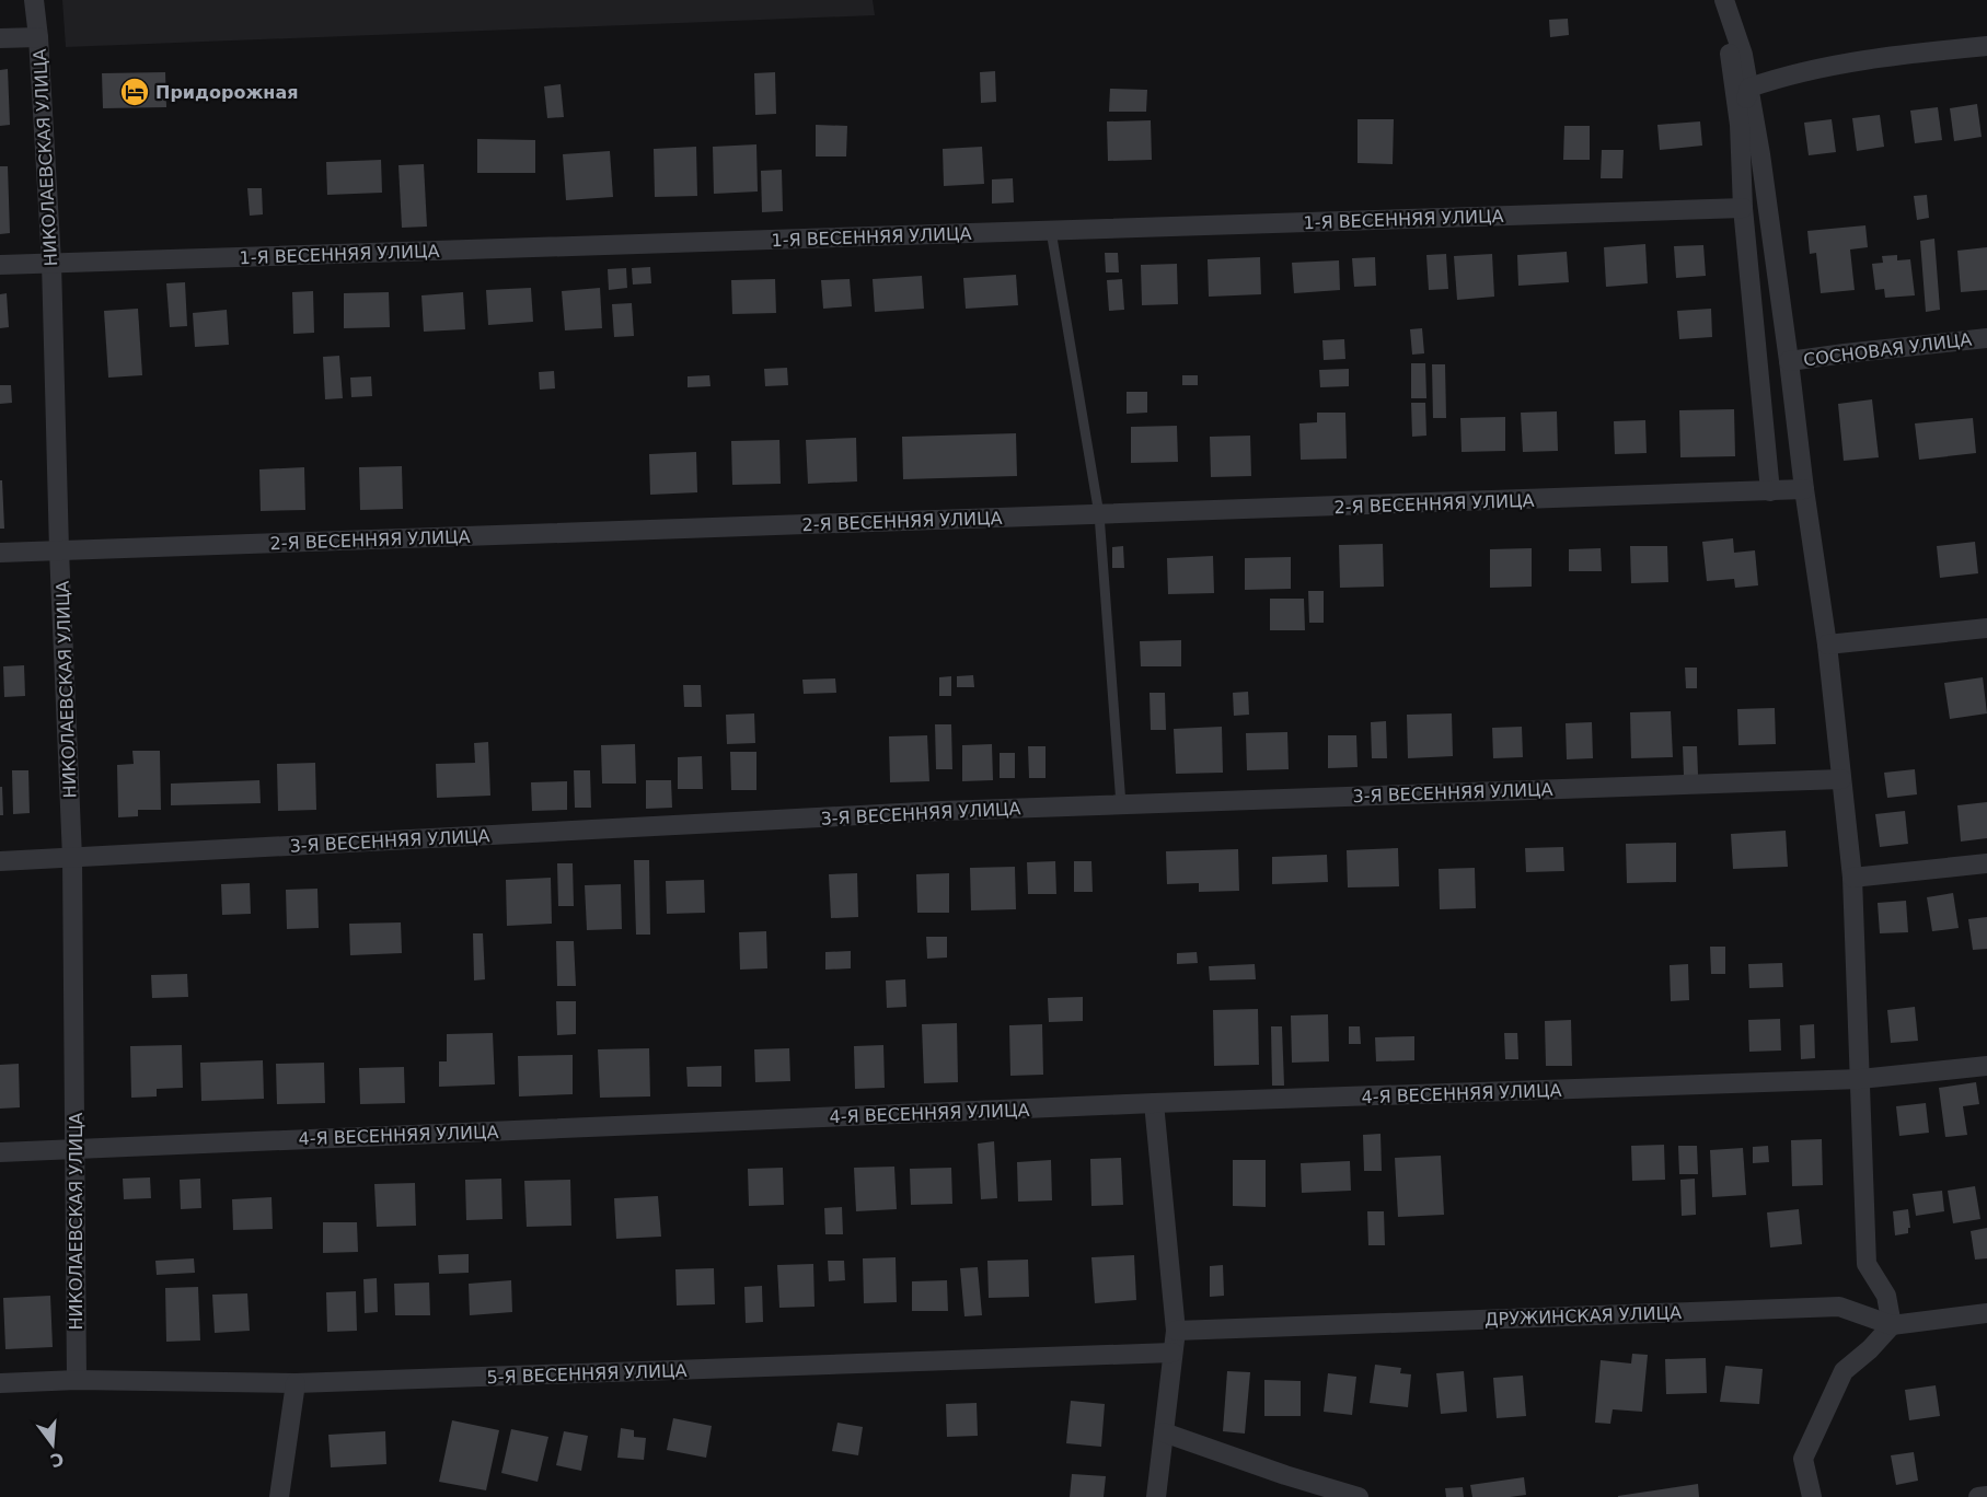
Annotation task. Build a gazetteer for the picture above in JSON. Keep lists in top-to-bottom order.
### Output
{
  "streets": {
    "street": [
      "НИКОЛАЕВСКАЯ УЛИЦА",
      "1-Я ВЕСЕННЯЯ УЛИЦА",
      "СОСНОВАЯ УЛИЦА",
      "2-Я ВЕСЕННЯЯ УЛИЦА",
      "3-Я ВЕСЕННЯЯ УЛИЦА",
      "4-Я ВЕСЕННЯЯ УЛИЦА",
      "ДРУЖИНСКАЯ УЛИЦА",
      "5-Я ВЕСЕННЯЯ УЛИЦА"
    ]
  },
  "crossings": [
    ["НИКОЛАЕВСКАЯ УЛИЦА", "1-Я ВЕСЕННЯЯ УЛИЦА"],
    ["НИКОЛАЕВСКАЯ УЛИЦА", "2-Я ВЕСЕННЯЯ УЛИЦА"],
    ["НИКОЛАЕВСКАЯ УЛИЦА", "3-Я ВЕСЕННЯЯ УЛИЦА"],
    ["НИКОЛАЕВСКАЯ УЛИЦА", "4-Я ВЕСЕННЯЯ УЛИЦА"],
    ["НИКОЛАЕВСКАЯ УЛИЦА", "5-Я ВЕСЕННЯЯ УЛИЦА"]
  ],
  "places": {
    "hotel": ["Придорожная"]
  },
  "north": "bottom"
}
